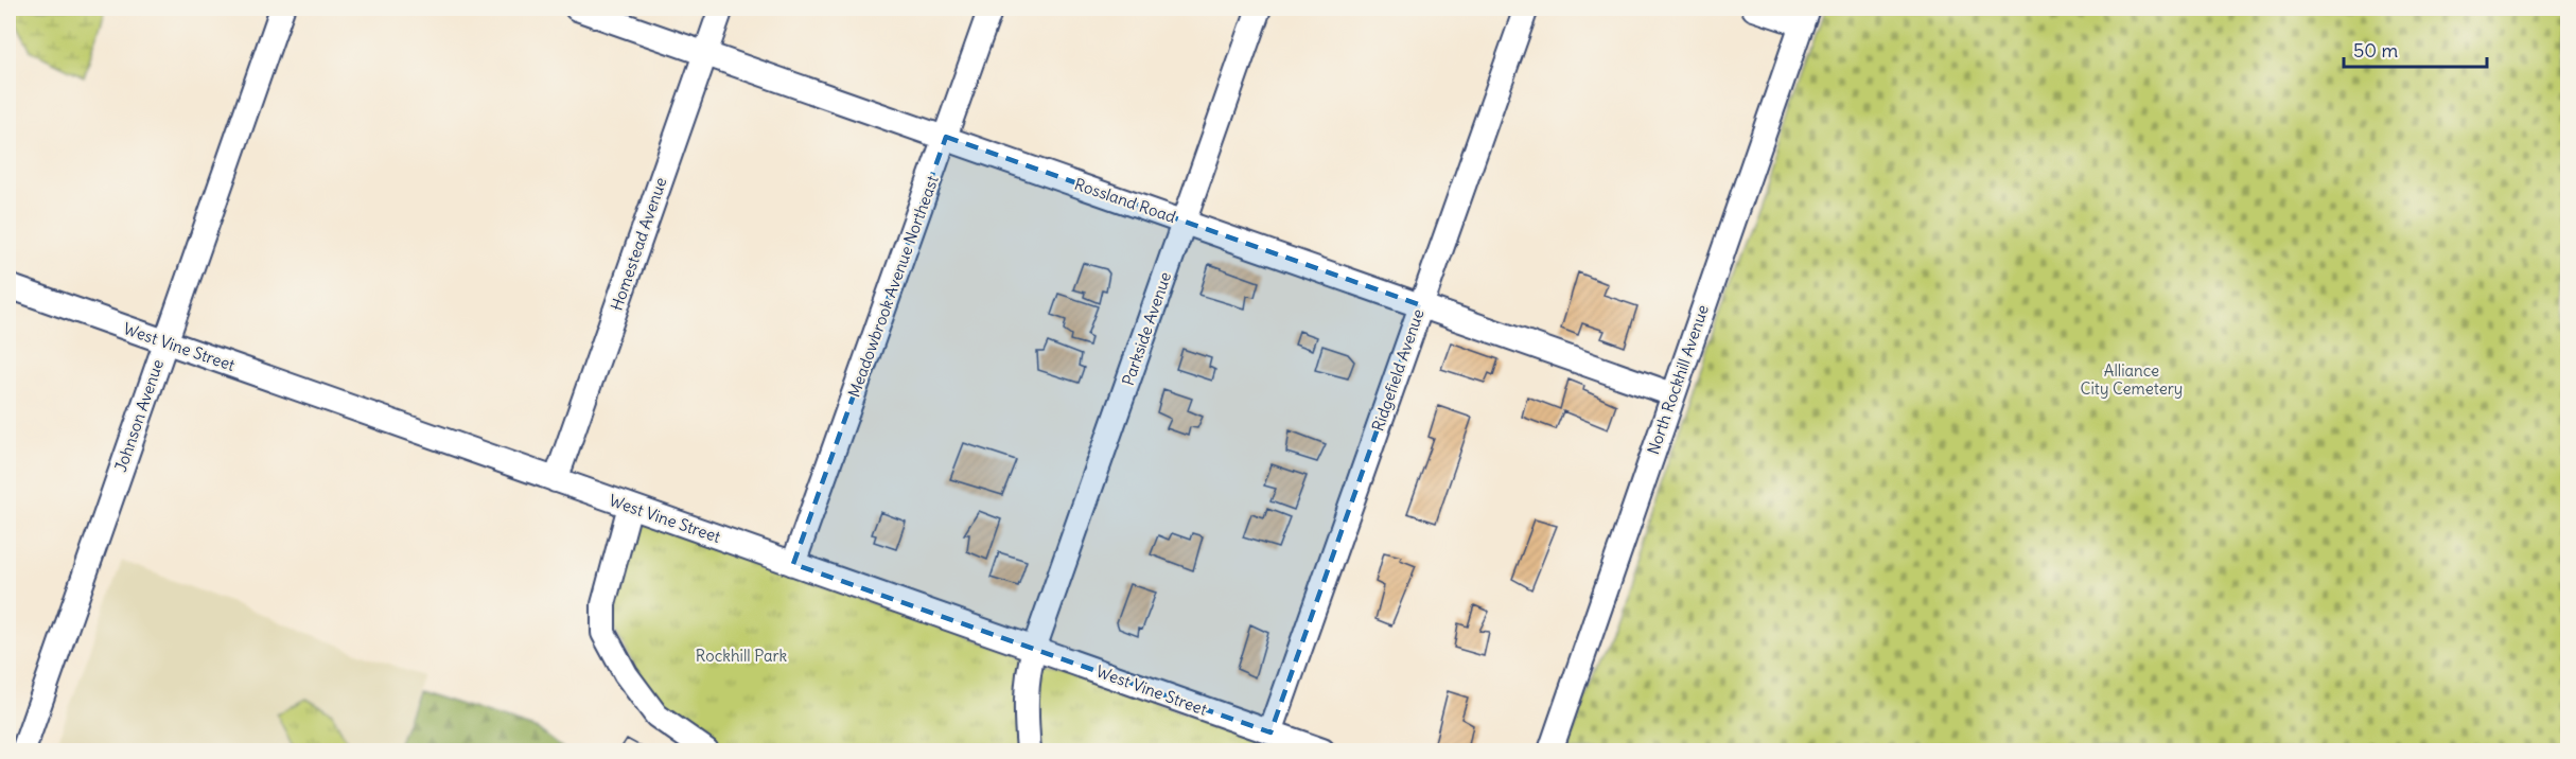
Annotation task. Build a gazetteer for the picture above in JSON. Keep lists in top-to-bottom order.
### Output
{
  "streets": {
    "street": [
      "Rossland Road",
      "Homestead Avenue",
      "Meadowbrook Avenue Northeast",
      "Parkside Avenue",
      "West Vine Street",
      "Ridgefield Avenue",
      "North Rockhill Avenue",
      "Johnson Avenue"
    ]
  },
  "crossings": [
    ["Rossland Road", "Homestead Avenue"],
    ["Rossland Road", "Meadowbrook Avenue Northeast"],
    ["Rossland Road", "Parkside Avenue"],
    ["Rossland Road", "Ridgefield Avenue"],
    ["Rossland Road", "North Rockhill Avenue"],
    ["Homestead Avenue", "West Vine Street"],
    ["Meadowbrook Avenue Northeast", "West Vine Street"],
    ["Parkside Avenue", "West Vine Street"],
    ["West Vine Street", "Ridgefield Avenue"],
    ["West Vine Street", "Johnson Avenue"]
  ],
  "parks": ["Alliance City Cemetery", "Rockhill Park"],
  "scale_bar": "50 m"
}
